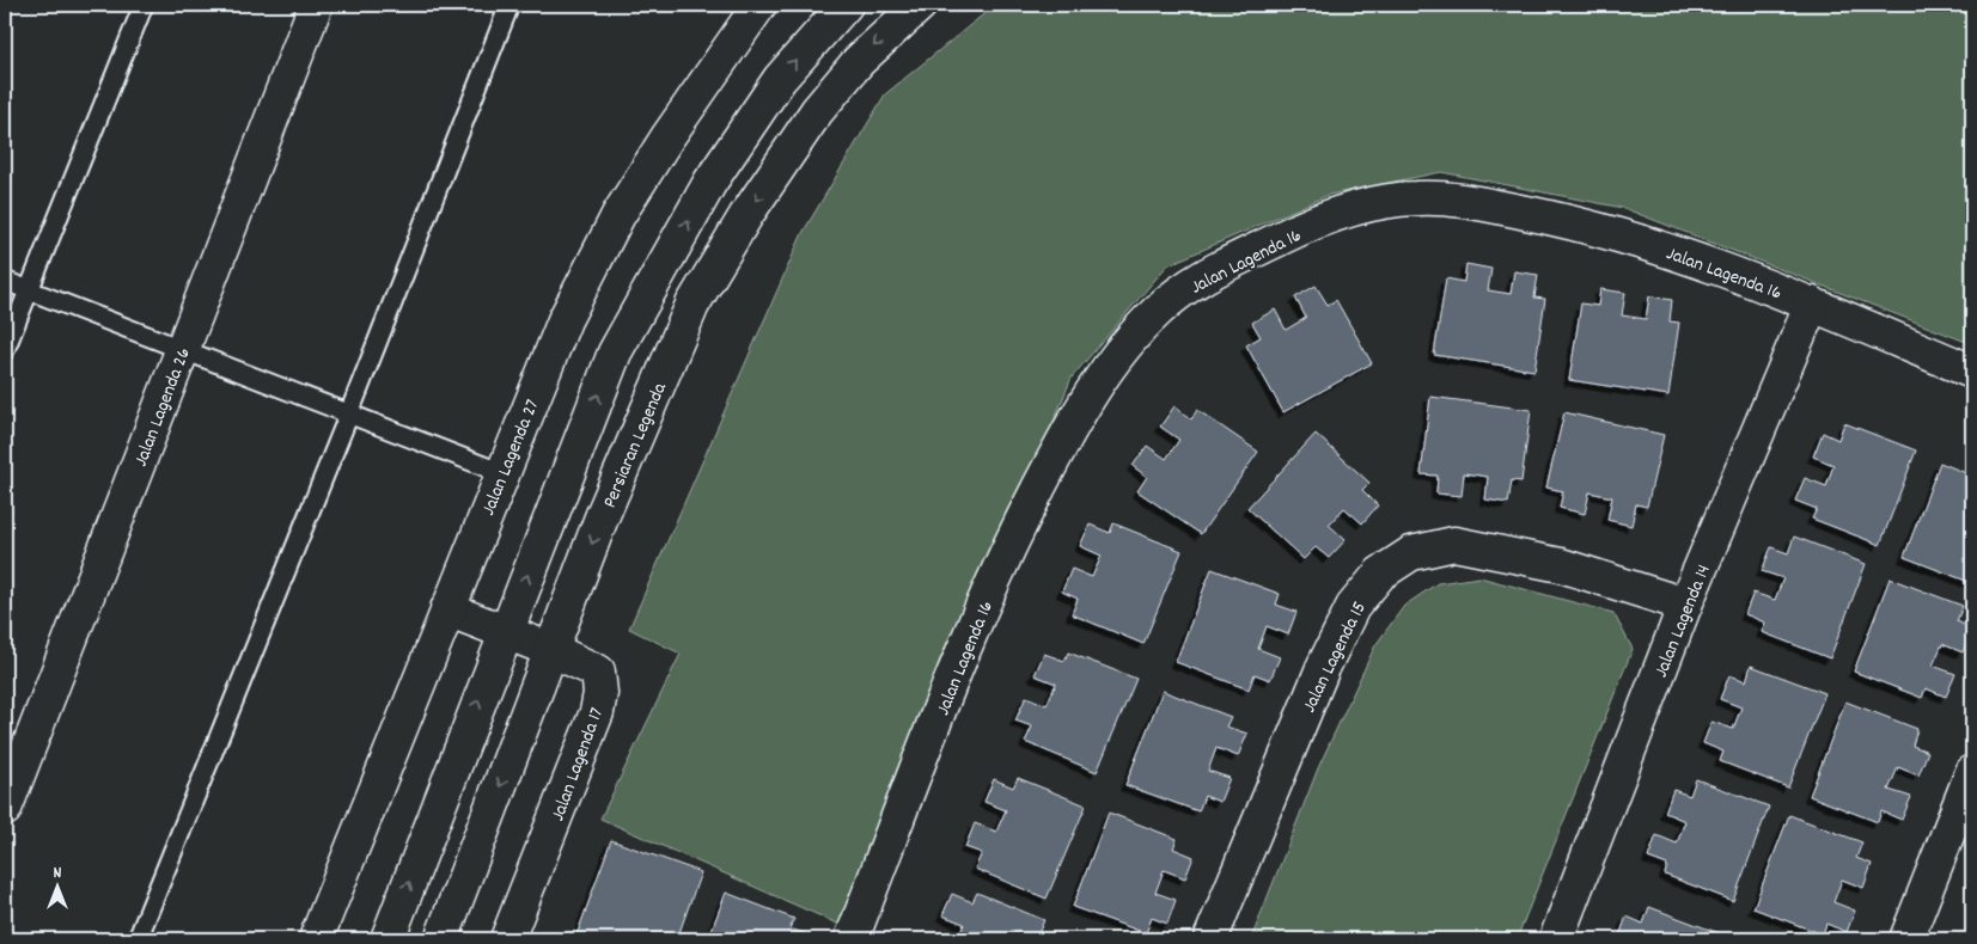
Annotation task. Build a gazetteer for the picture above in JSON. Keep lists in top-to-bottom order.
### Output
{
  "streets": {
    "street": [
      "Jalan Lagenda 16",
      "Jalan Lagenda 26",
      "Persiaran Legenda",
      "Jalan Lagenda 27",
      "Jalan Lagenda 14",
      "Jalan Lagenda 15",
      "Jalan Lagenda 17"
    ]
  },
  "crossings": [
    ["Jalan Lagenda 16", "Jalan Lagenda 14"],
    ["Persiaran Legenda", "Jalan Lagenda 17"],
    ["Jalan Lagenda 27", "Jalan Lagenda 17"],
    ["Jalan Lagenda 14", "Jalan Lagenda 15"]
  ],
  "north": "top"
}
